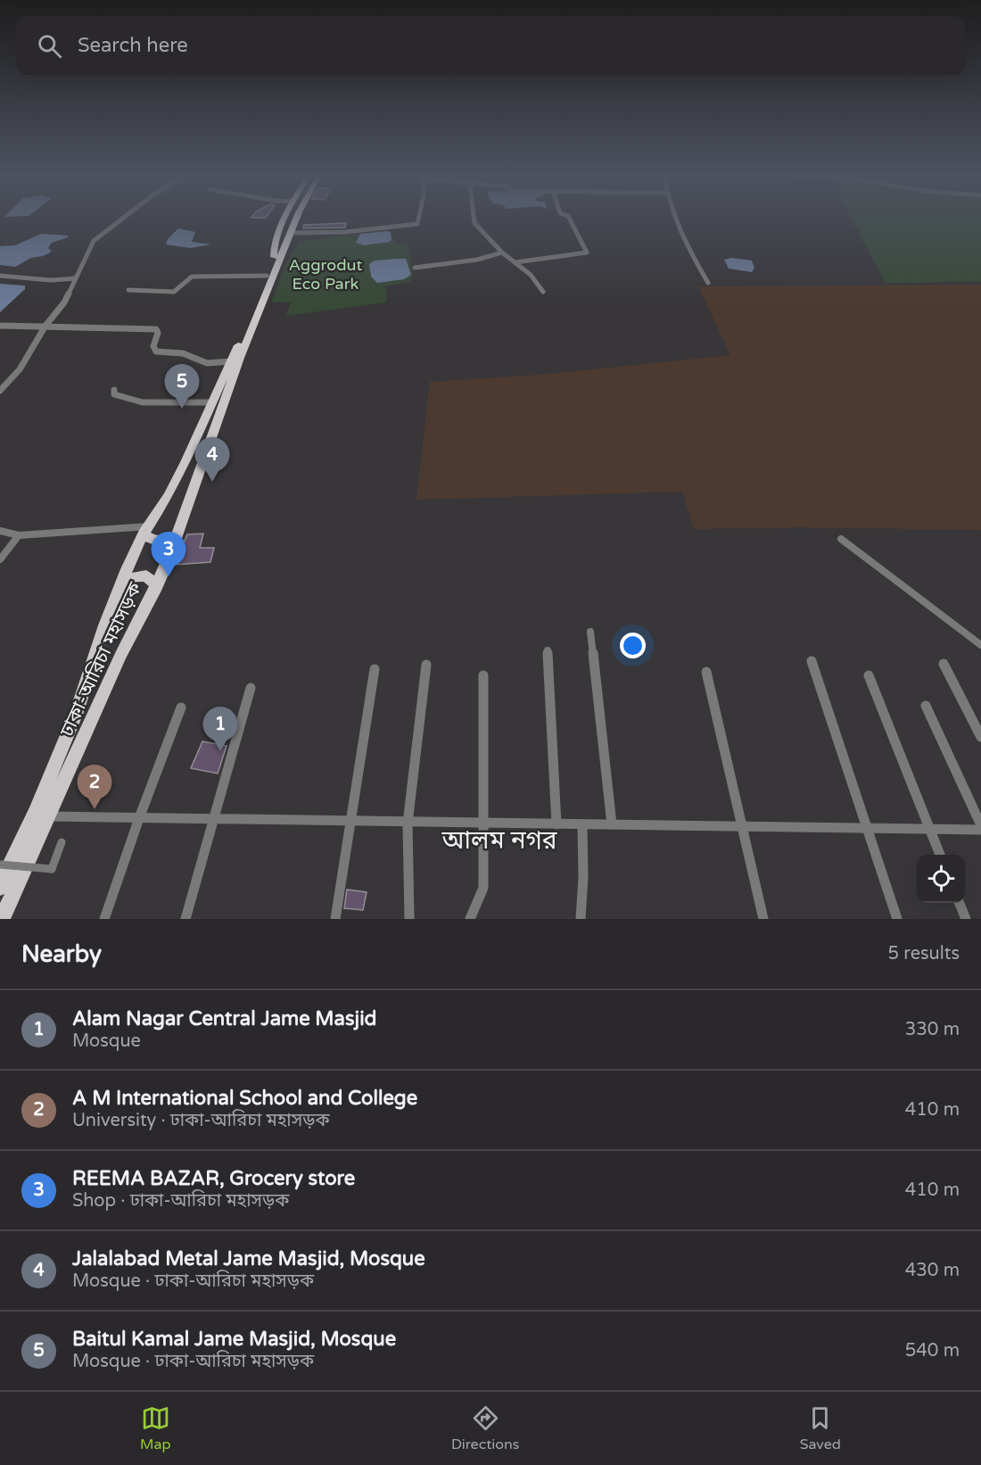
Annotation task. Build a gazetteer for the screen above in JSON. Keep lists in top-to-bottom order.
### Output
{
  "streets": {
    "highway": ["ঢাকা-আরিচা মহাসড়ক"]
  },
  "districts": ["আলম নগর"],
  "parks": ["Aggrodut Eco Park"],
  "page": {
    "search": "Search here",
    "pins": [
      "5",
      "4",
      "3",
      "1",
      "2"
    ],
    "heading": ["Nearby", "5 results"],
    "list": [
      {
        "mark": "1",
        "name": "Alam Nagar Central Jame Masjid",
        "note": "Mosque",
        "value": "330 m"
      },
      {
        "mark": "2",
        "name": "A M International School and College",
        "note": "University · ঢাকা-আরিচা মহাসড়ক",
        "value": "410 m"
      },
      {
        "mark": "3",
        "name": "REEMA BAZAR, Grocery store",
        "note": "Shop · ঢাকা-আরিচা মহাসড়ক",
        "value": "410 m"
      },
      {
        "mark": "4",
        "name": "Jalalabad Metal Jame Masjid, Mosque",
        "note": "Mosque · ঢাকা-আরিচা মহাসড়ক",
        "value": "430 m"
      },
      {
        "mark": "5",
        "name": "Baitul Kamal Jame Masjid, Mosque",
        "note": "Mosque · ঢাকা-আরিচা মহাসড়ক",
        "value": "540 m"
      }
    ],
    "nav": ["Map", "Directions", "Saved"]
  }
}
